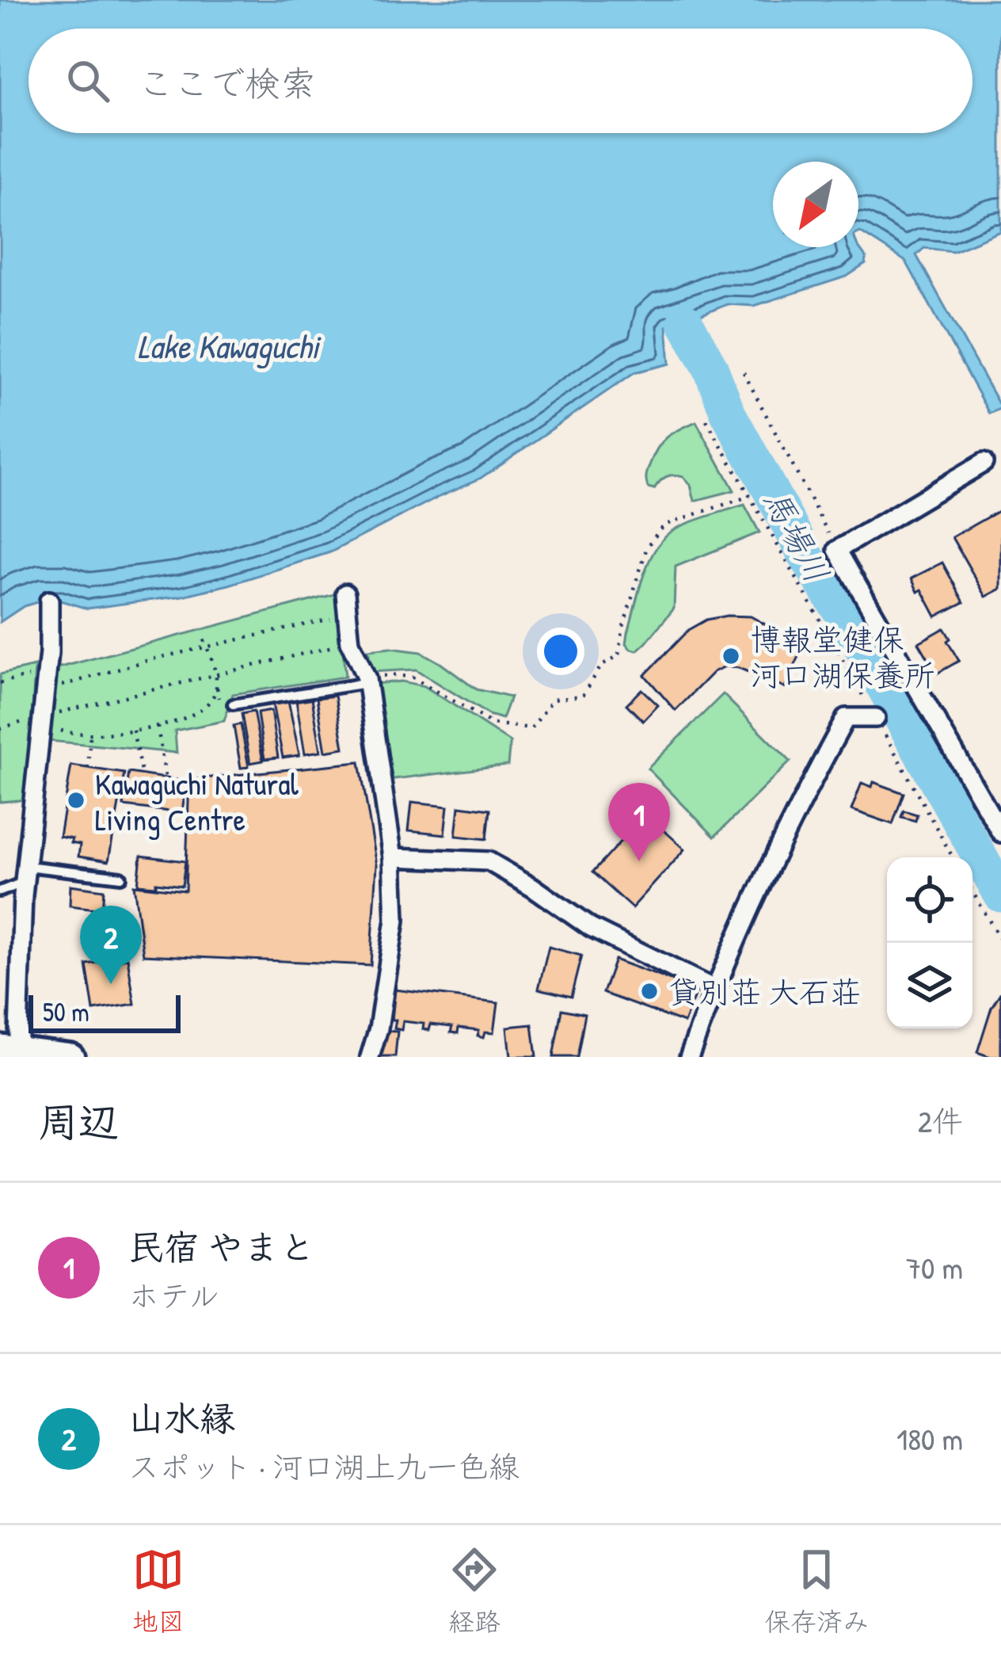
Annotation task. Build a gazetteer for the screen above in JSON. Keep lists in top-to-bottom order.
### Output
{
  "water": ["Lake Kawaguchi", "馬場川"],
  "places": ["博報堂健保 河口湖保養所", "Kawaguchi Natural Living Centre", "貸別荘 大石荘"],
  "scale_bar": "50 m",
  "north": "bottom left",
  "page": {
    "search": "ここで検索",
    "pins": ["1", "2"],
    "scale": "50 m",
    "heading": ["周辺", "2件"],
    "list": [
      {
        "mark": "1",
        "name": "民宿 やまと",
        "note": "ホテル",
        "value": "70 m"
      },
      {
        "mark": "2",
        "name": "山水縁",
        "note": "スポット · 河口湖上九一色線",
        "value": "180 m"
      }
    ],
    "nav": ["地図", "経路", "保存済み"]
  }
}
